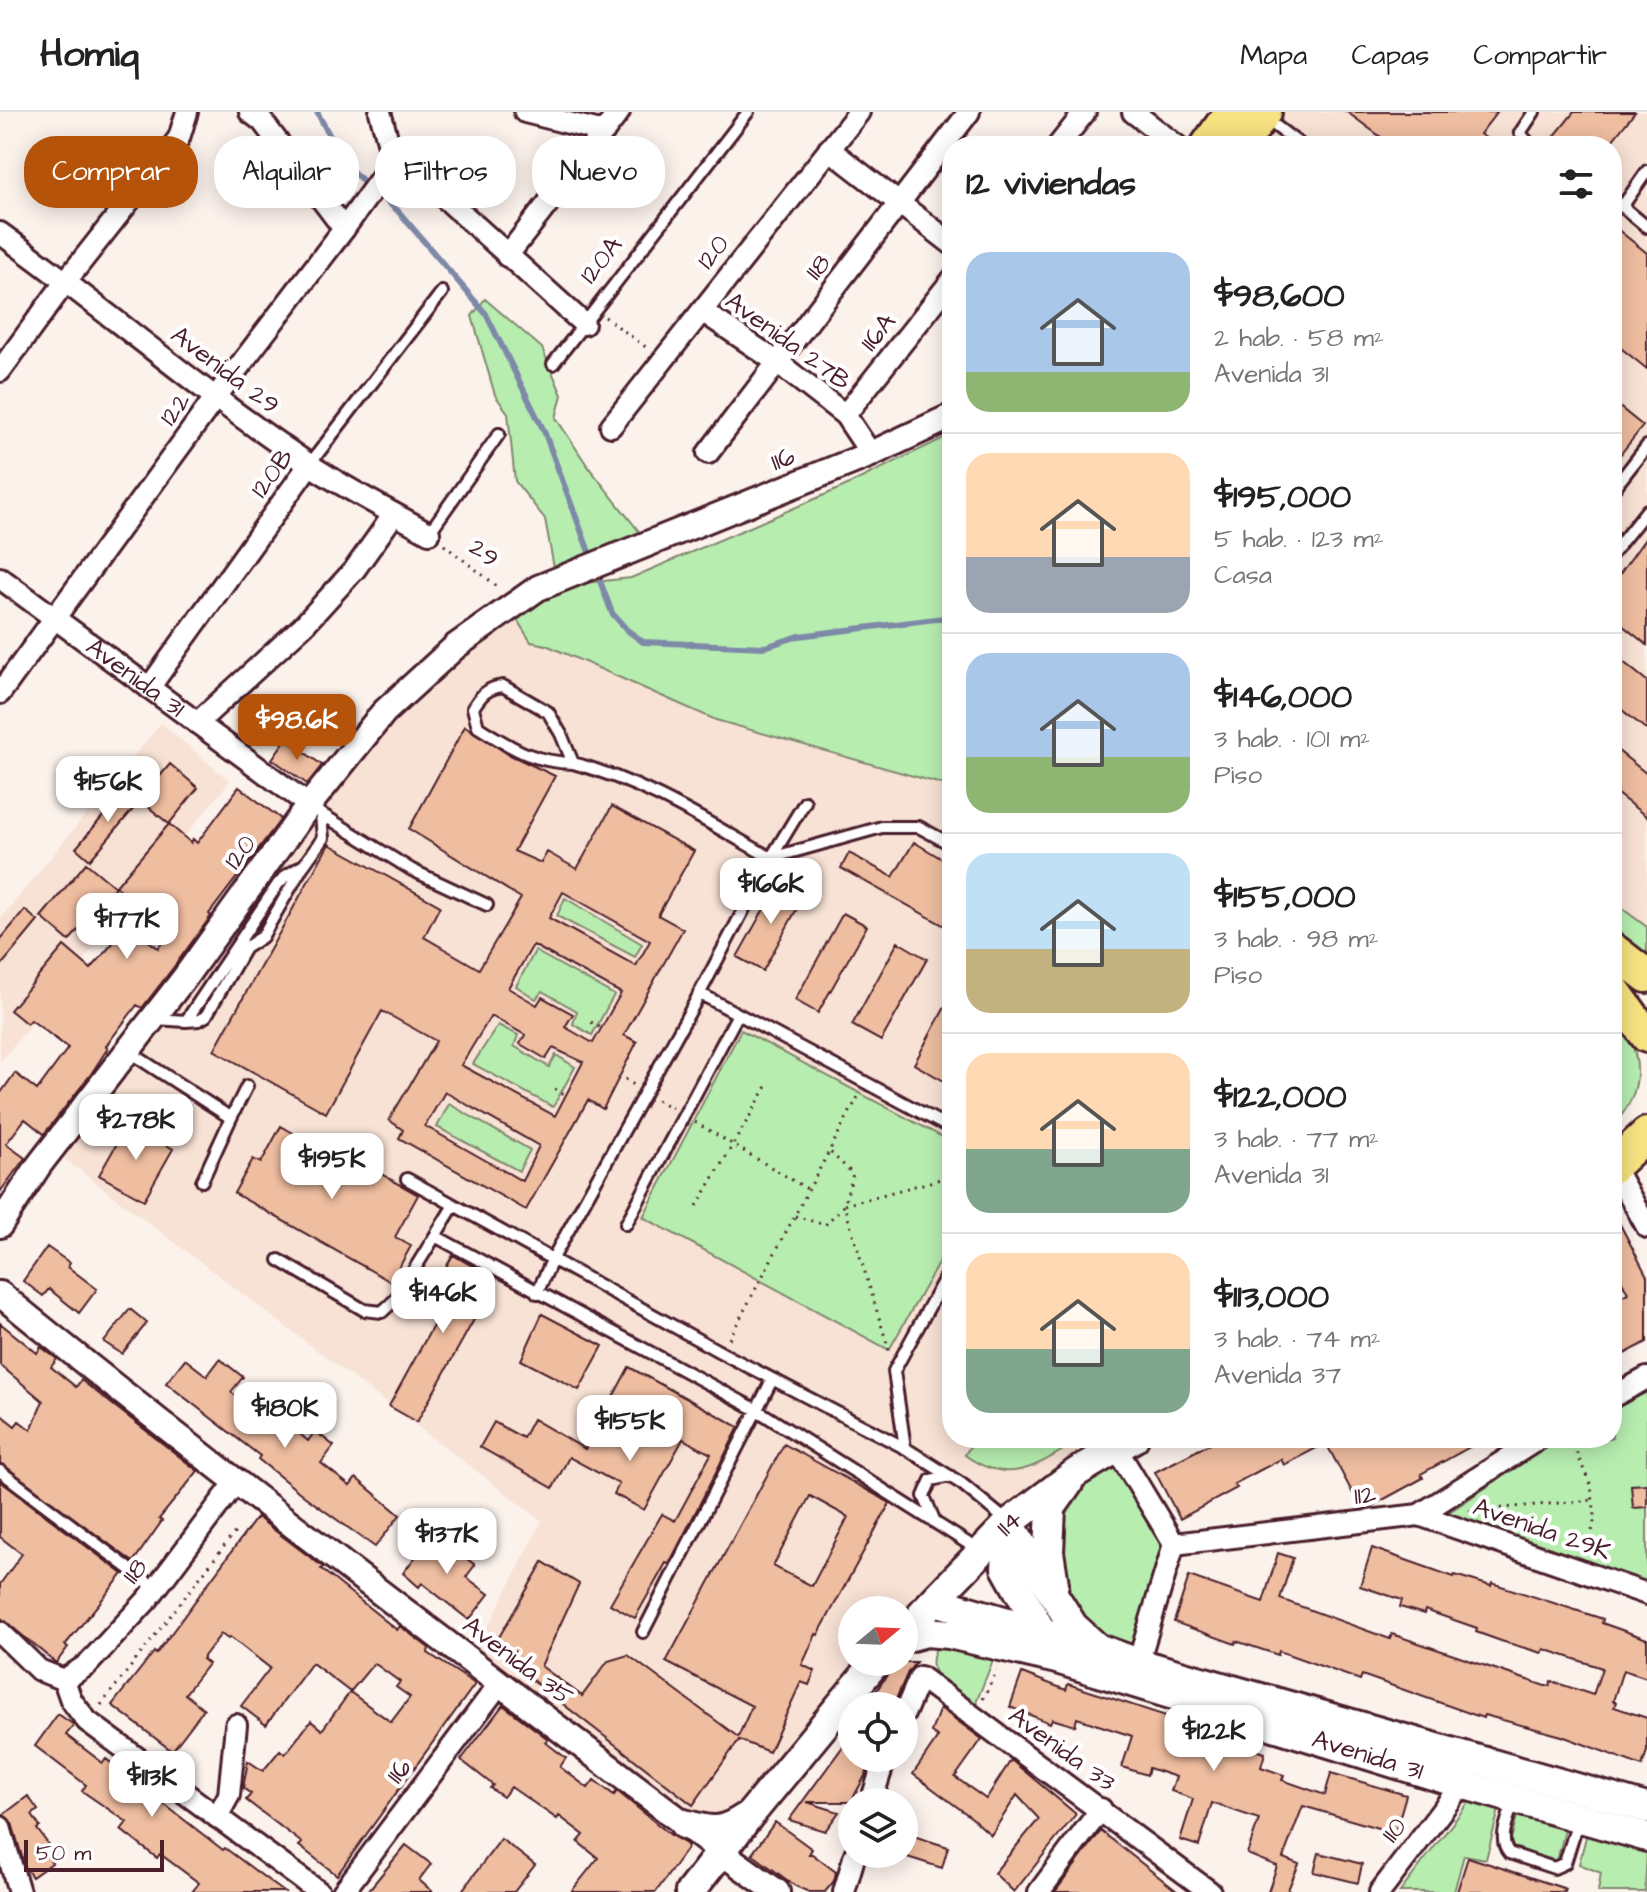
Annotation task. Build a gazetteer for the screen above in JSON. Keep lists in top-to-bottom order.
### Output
{
  "streets": {
    "main road": ["Avenida 31", "114"],
    "street": [
      "120",
      "118",
      "116A",
      "Avenida 27B",
      "Avenida 29",
      "122",
      "116",
      "120B",
      "112",
      "Avenida 29K",
      "Avenida 35",
      "Avenida 33",
      "110"
    ],
    "lane": ["120A"],
    "path": ["29"]
  },
  "crossings": [
    ["120", "Avenida 27B"],
    ["120", "116"],
    ["120", "29"],
    ["120", "Avenida 31"],
    ["118", "Avenida 27B"],
    ["118", "Avenida 35"],
    ["116A", "Avenida 27B"],
    ["Avenida 27B", "116"],
    ["Avenida 29", "122"],
    ["Avenida 29", "120B"],
    ["Avenida 29", "29"],
    ["122", "Avenida 31"],
    ["116", "Avenida 35"],
    ["120B", "Avenida 31"],
    ["Avenida 31", "114"],
    ["Avenida 31", "110"],
    ["112", "Avenida 29K"]
  ],
  "scale_bar": "50 m",
  "north": "right",
  "page": {
    "header": "Homiq",
    "nav": ["Mapa", "Capas", "Compartir"],
    "chip": [
      "Comprar",
      "Alquilar",
      "Filtros",
      "Nuevo"
    ],
    "heading": "12 viviendas",
    "list": [
      {
        "name": "$98,600",
        "note": "2 hab. · 58 m² · Avenida 31"
      },
      {
        "name": "$195,000",
        "note": "5 hab. · 123 m² · Casa"
      },
      {
        "name": "$146,000",
        "note": "3 hab. · 101 m² · Piso"
      },
      {
        "name": "$155,000",
        "note": "3 hab. · 98 m² · Piso"
      },
      {
        "name": "$122,000",
        "note": "3 hab. · 77 m² · Avenida 31"
      },
      {
        "name": "$113,000",
        "note": "3 hab. · 74 m² · Avenida 37"
      }
    ],
    "price": [
      "$98.6K",
      "$156K",
      "$166K",
      "$177K",
      "$278K",
      "$195K",
      "$146K",
      "$180K",
      "$155K",
      "$137K",
      "$122K",
      "$113K"
    ],
    "scale": "50 m"
  }
}
